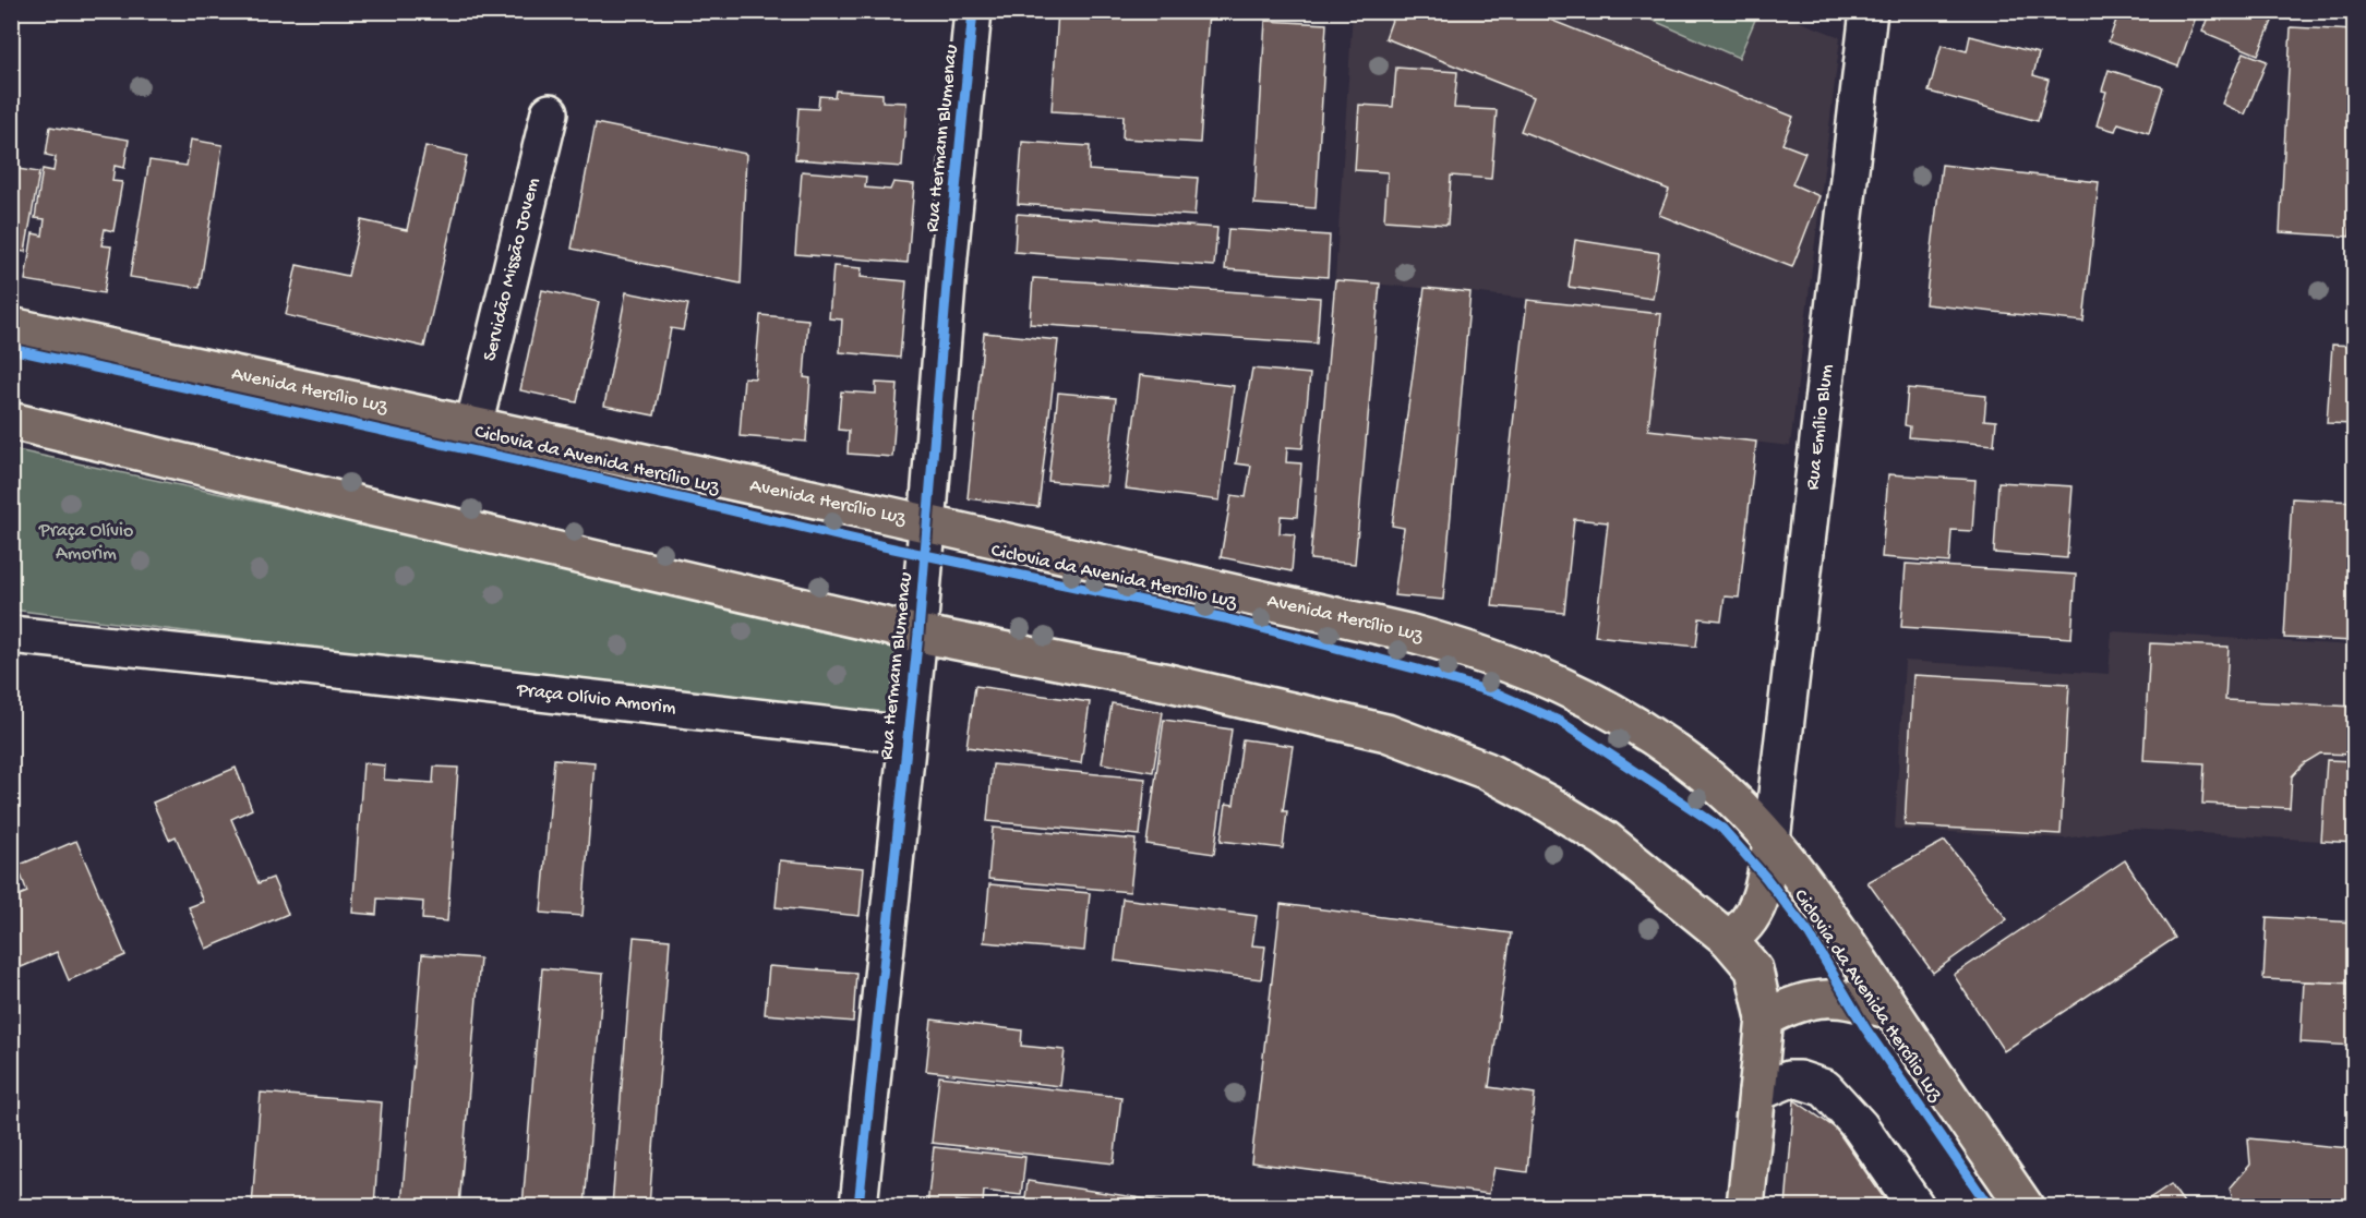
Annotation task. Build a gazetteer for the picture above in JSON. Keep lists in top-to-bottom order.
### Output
{
  "streets": {
    "main road": ["Avenida Hercílio Luz"],
    "street": [
      "Rua Hermann Blumenau",
      "Servidão Missão Jovem",
      "Rua Emílio Blum",
      "Praça Olívio Amorim"
    ],
    "cycle path": ["Ciclovia da Avenida Hercílio Luz"]
  },
  "crossings": [
    ["Rua Hermann Blumenau", "Avenida Hercílio Luz"],
    ["Rua Hermann Blumenau", "Praça Olívio Amorim"],
    ["Servidão Missão Jovem", "Avenida Hercílio Luz"],
    ["Avenida Hercílio Luz", "Rua Emílio Blum"]
  ],
  "parks": ["Praça Olívio Amorim"]
}
